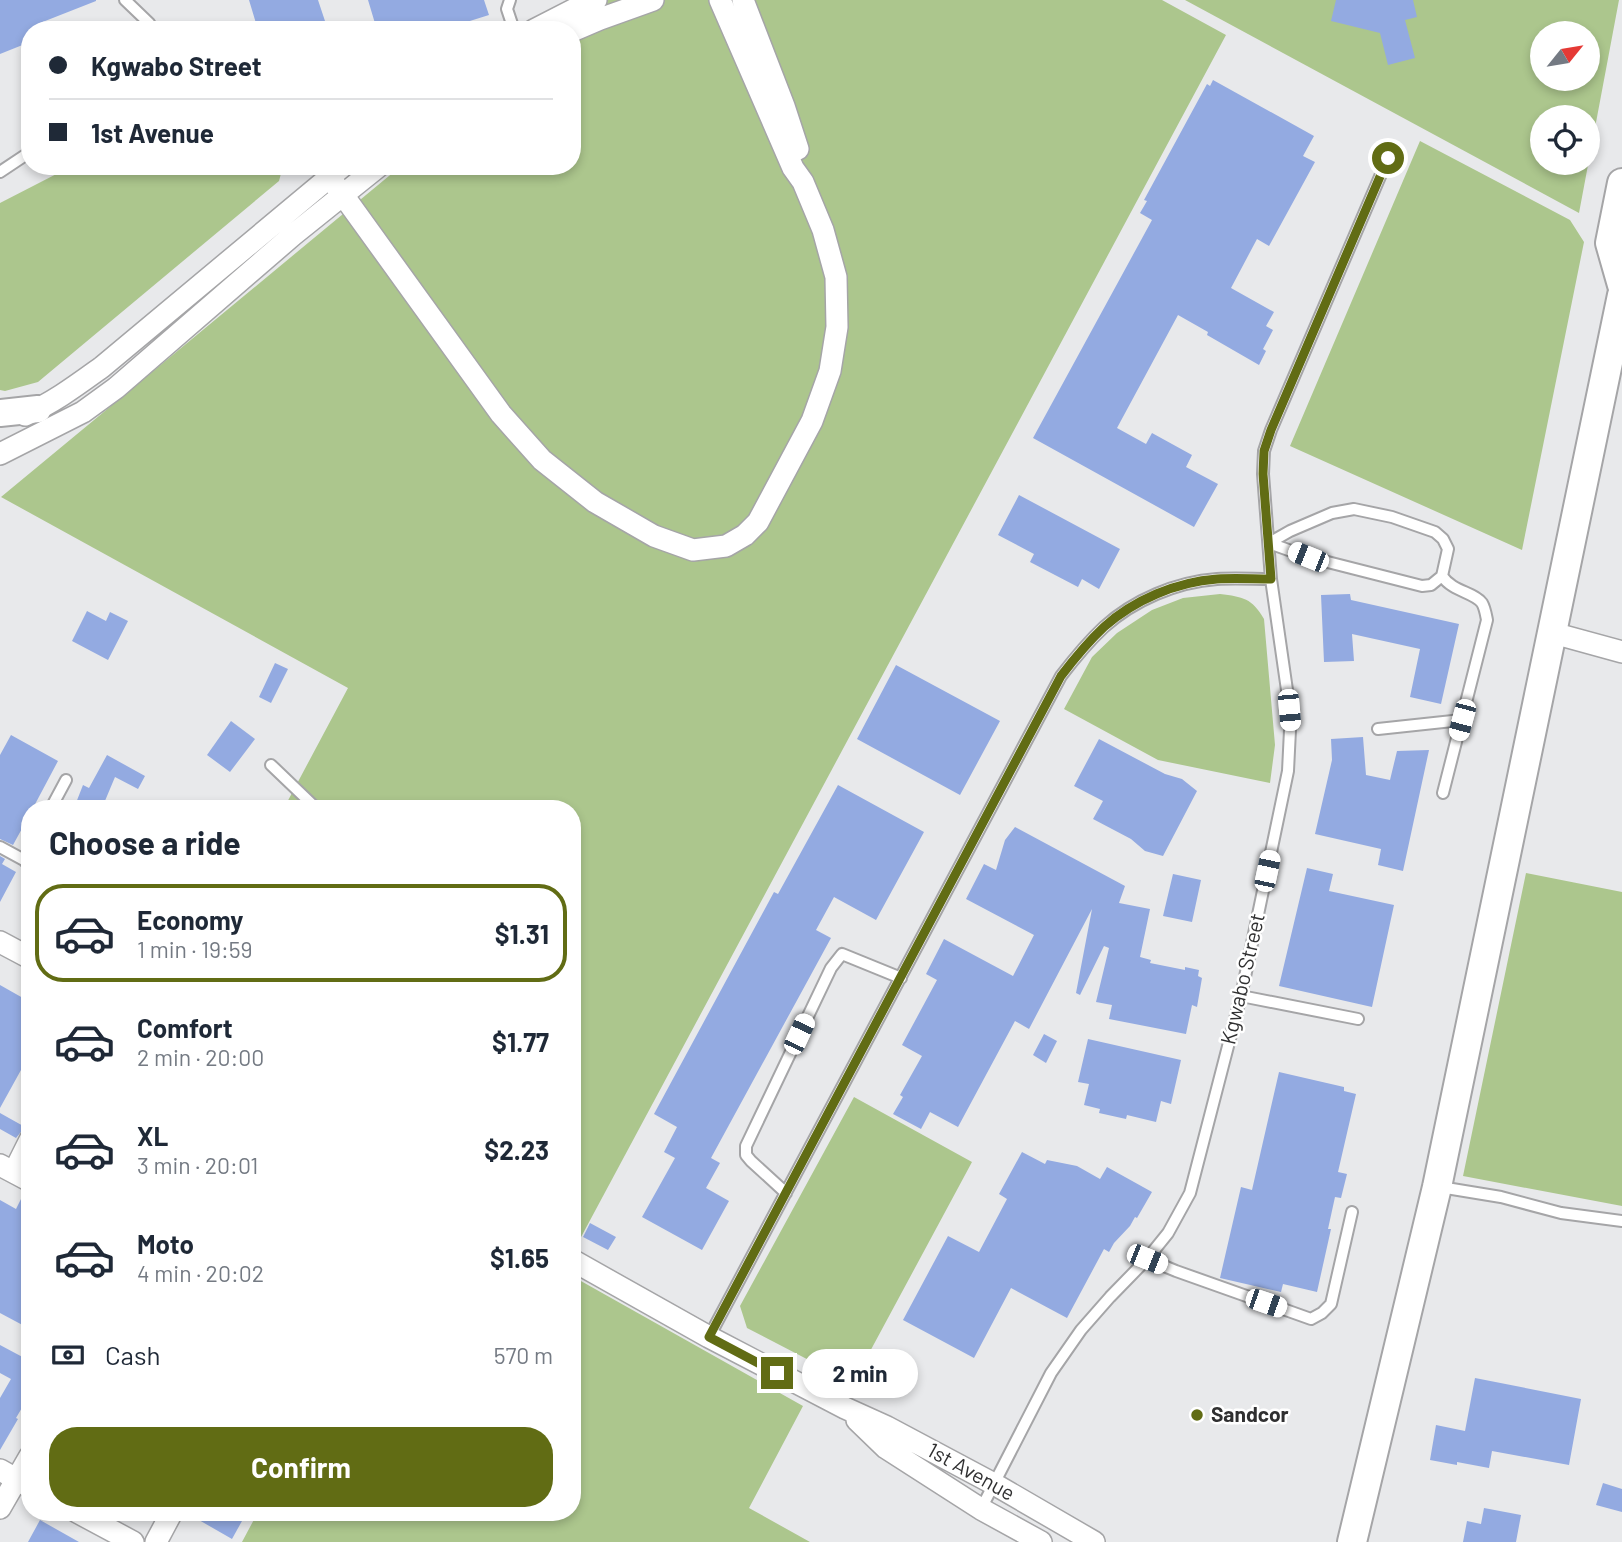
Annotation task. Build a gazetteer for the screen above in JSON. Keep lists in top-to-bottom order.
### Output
{
  "streets": {
    "street": ["1st Avenue"],
    "lane": ["Kgwabo Street"]
  },
  "crossings": [
    ["Kgwabo Street", "1st Avenue"]
  ],
  "places": ["Sandcor"],
  "north": "top right",
  "page": {
    "banner": ["Kgwabo Street", "1st Avenue"],
    "heading": "Choose a ride",
    "list": [
      {
        "name": "Economy",
        "note": "1 min · 19:59",
        "value": "$1.31"
      },
      {
        "name": "Comfort",
        "note": "2 min · 20:00",
        "value": "$1.77"
      },
      {
        "name": "XL",
        "note": "3 min · 20:01",
        "value": "$2.23"
      },
      {
        "name": "Moto",
        "note": "4 min · 20:02",
        "value": "$1.65"
      }
    ],
    "pay": ["Cash", "570 m"],
    "bubble": "2 min",
    "buttons": "Confirm"
  }
}
